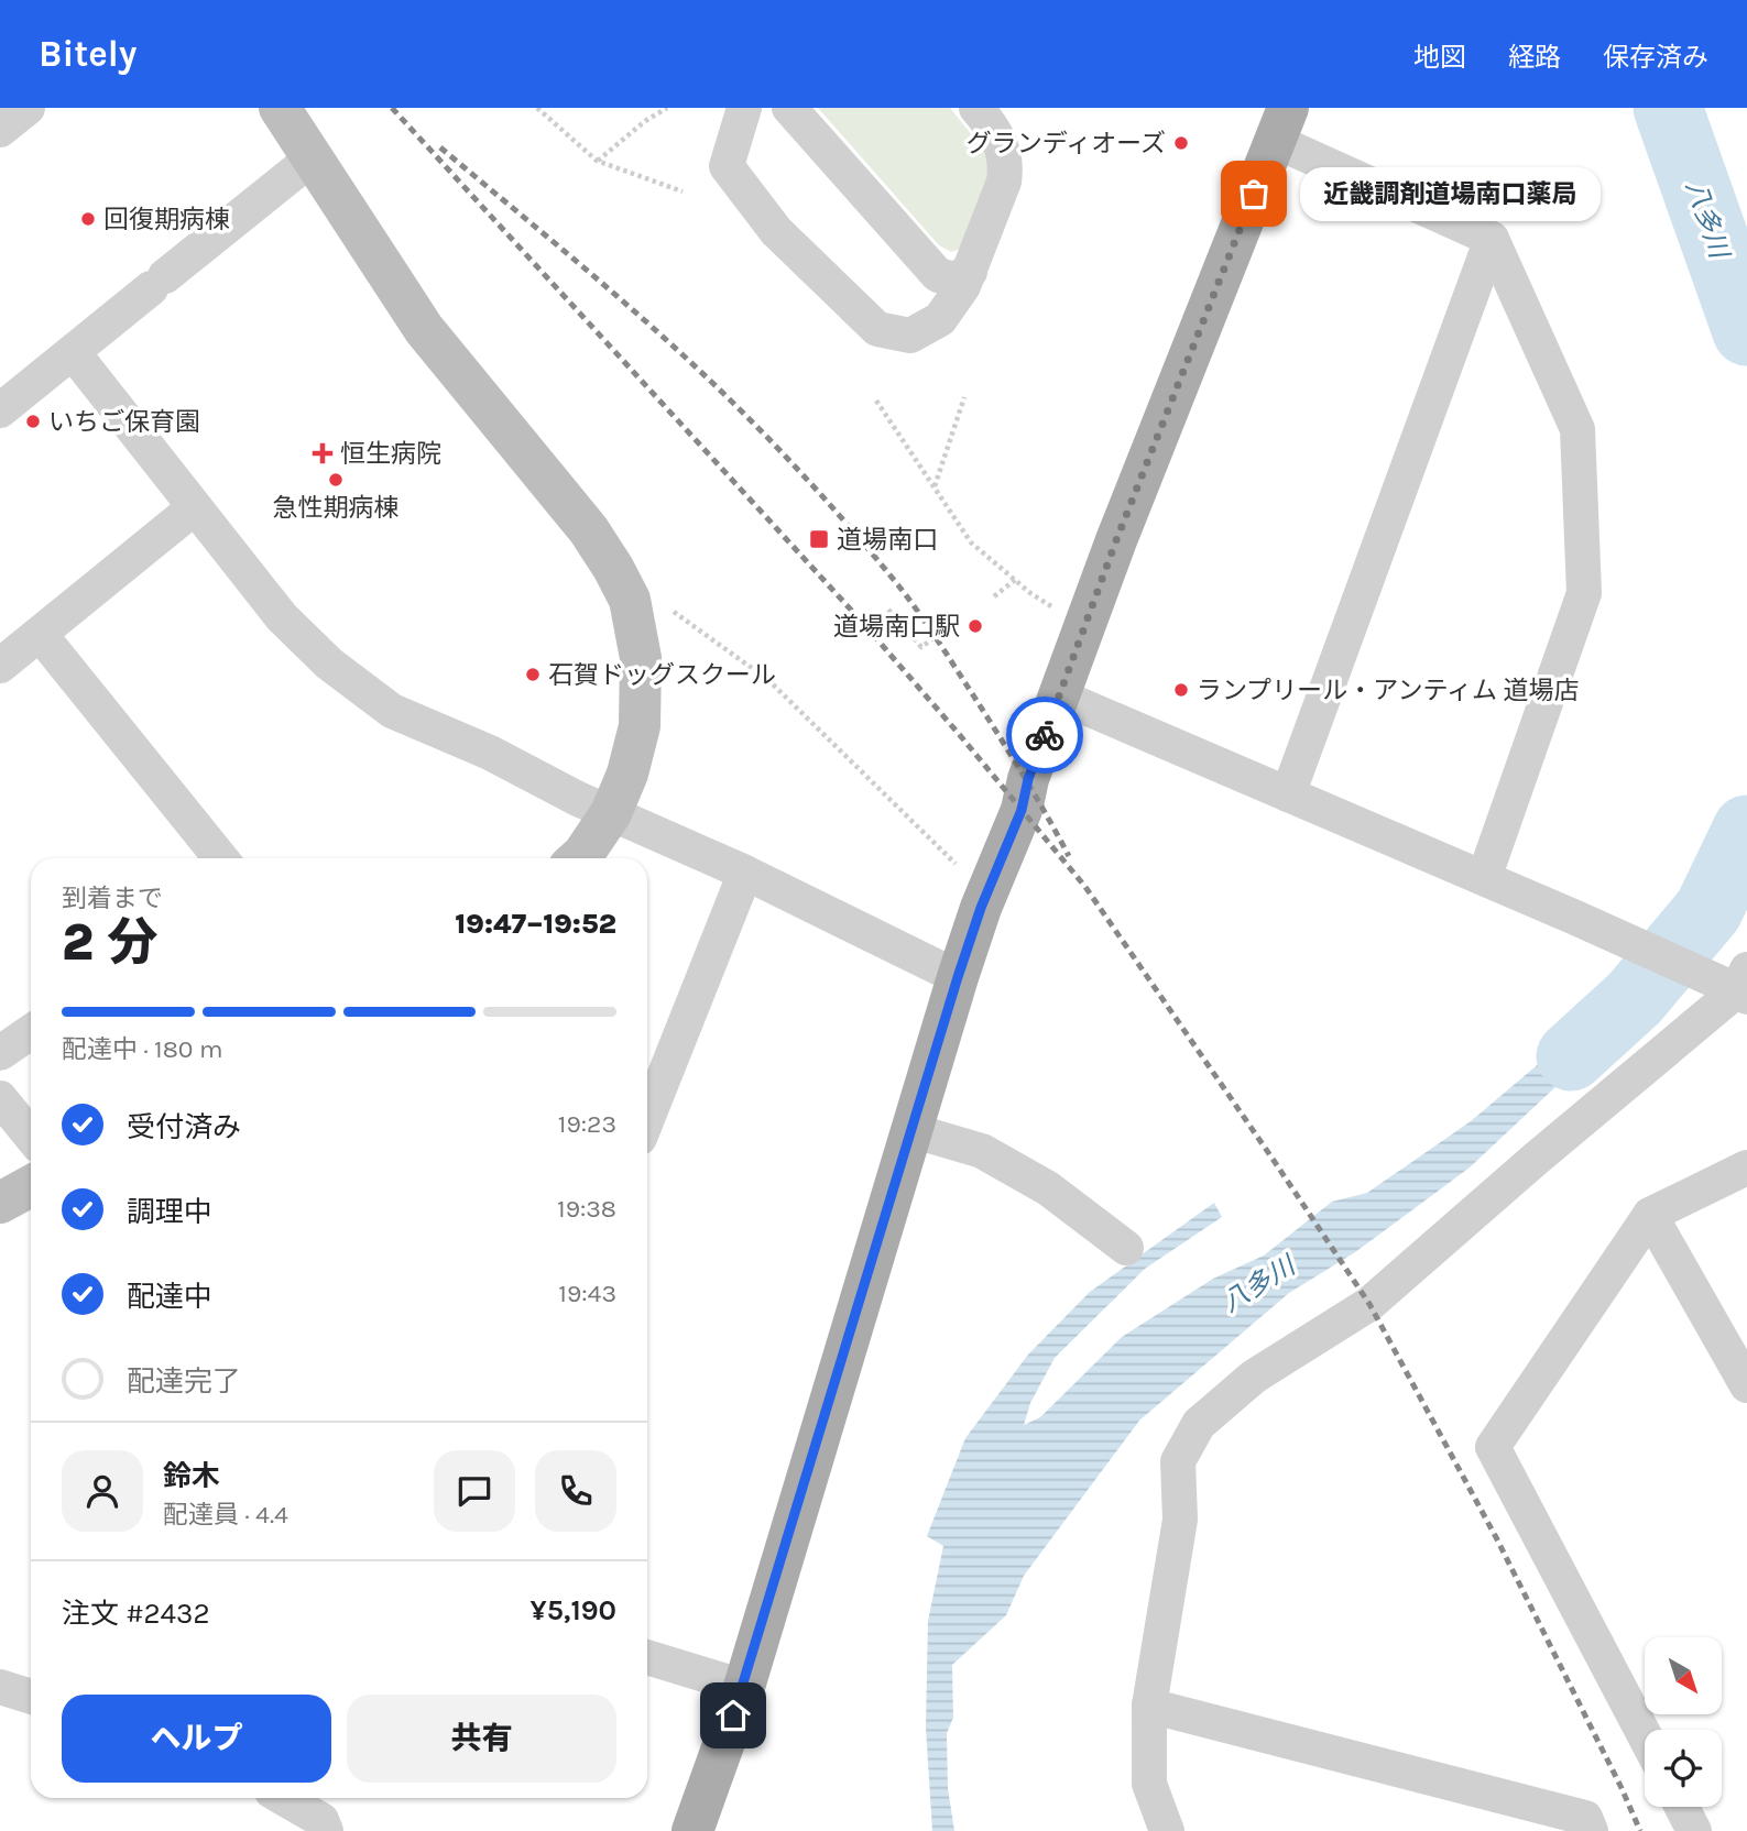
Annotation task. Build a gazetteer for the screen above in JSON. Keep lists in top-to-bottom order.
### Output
{
  "water": ["八多川"],
  "places": {
    "other": [
      "グランディオーズ",
      "近畿調剤道場南口薬局",
      "回復期病棟",
      "いちご保育園",
      "急性期病棟",
      "道場南口駅",
      "石賀ドッグスクール",
      "ランプリール・アンティム 道場店"
    ],
    "health": ["恒生病院"],
    "transit": ["道場南口"]
  },
  "north": "bottom right",
  "page": {
    "header": "Bitely",
    "nav": ["地図", "経路", "保存済み"],
    "bubble": "近畿調剤道場南口薬局",
    "heading": ["2 分", "到着まで", "19:47–19:52"],
    "panel": [
      "鈴木",
      "配達員 · 4.4",
      "注文 #2432",
      "¥5,190"
    ],
    "bar": "配達中 · 180 m",
    "list": [
      ["受付済み", "19:23"],
      ["調理中", "19:38"],
      ["配達中", "19:43"],
      "配達完了"
    ],
    "buttons": ["ヘルプ", "共有"]
  }
}
